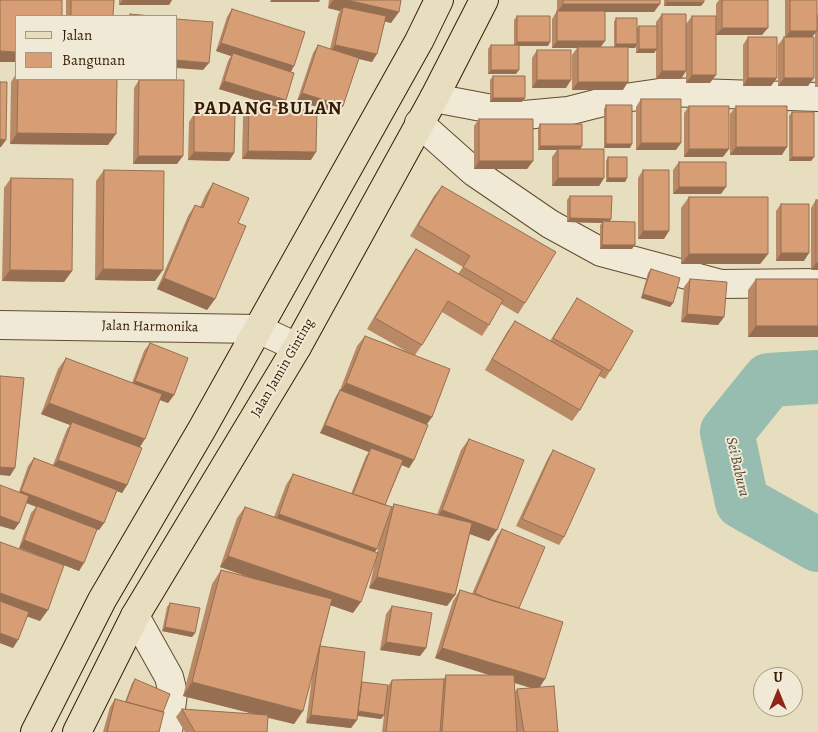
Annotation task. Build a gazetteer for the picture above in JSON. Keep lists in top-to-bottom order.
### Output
{
  "streets": {
    "main road": ["Jalan Jamin Ginting"],
    "street": ["Jalan Harmonika"]
  },
  "crossings": [
    ["Jalan Harmonika", "Jalan Jamin Ginting"]
  ],
  "districts": ["PADANG BULAN"],
  "water": ["Sei Babura"],
  "legend": ["Jalan", "Bangunan"],
  "north": "top"
}
